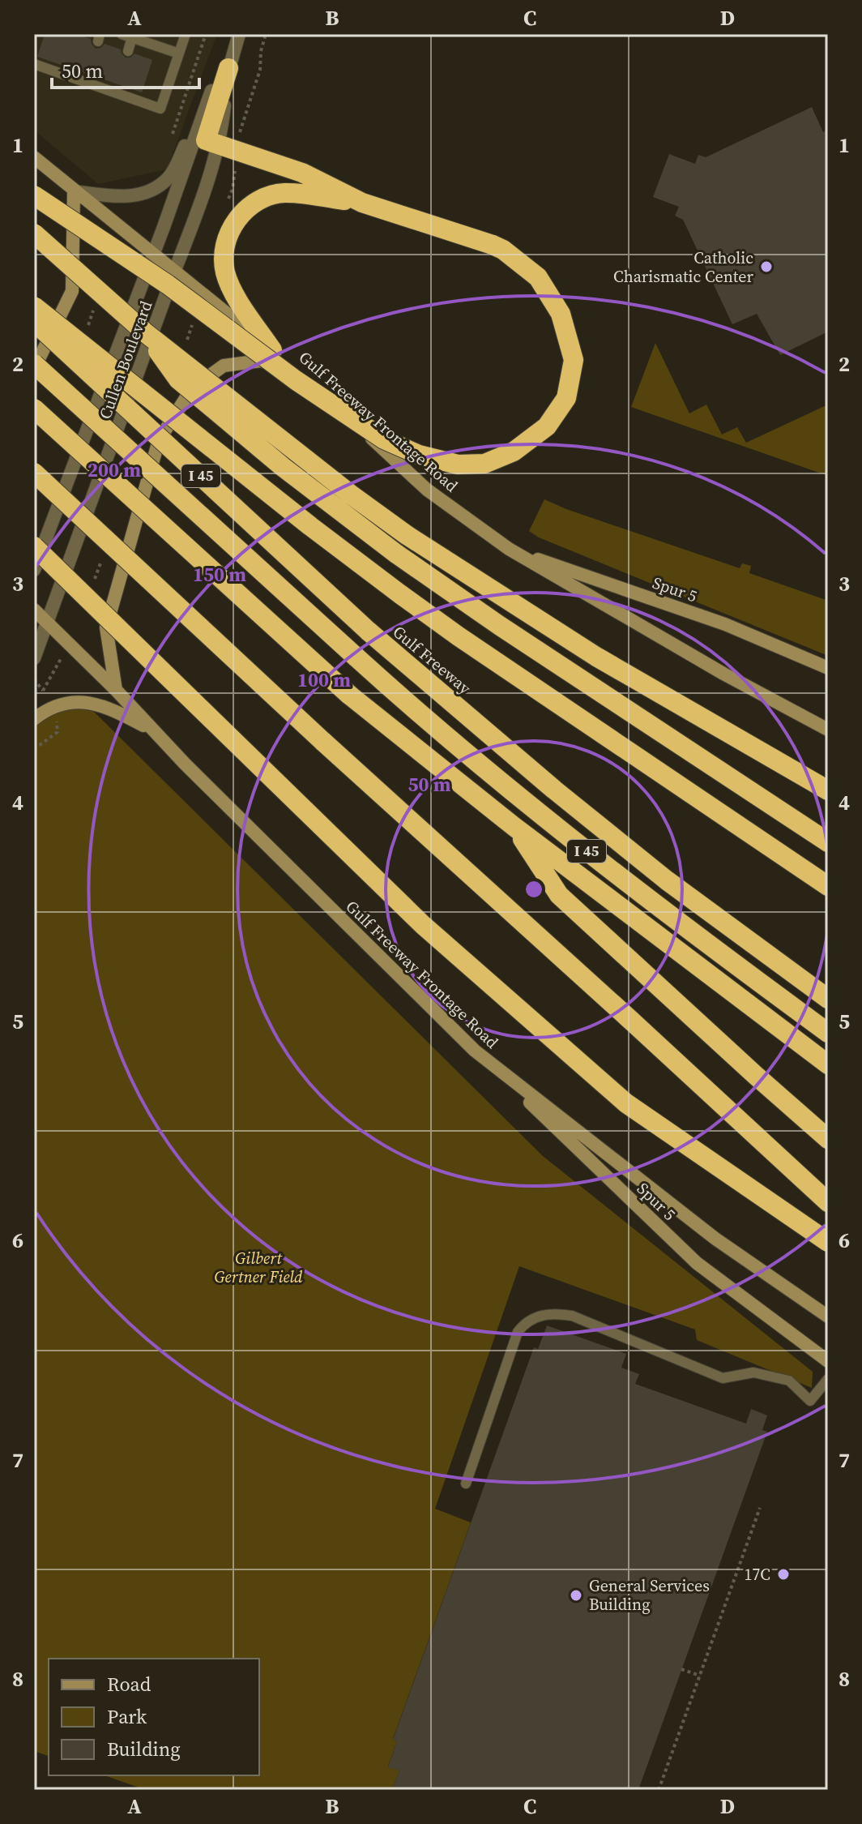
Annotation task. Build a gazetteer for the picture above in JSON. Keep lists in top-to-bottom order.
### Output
{
  "streets": {
    "highway": ["I 45", "Gulf Freeway"],
    "main road": ["Gulf Freeway Frontage Road", "Spur 5"],
    "street": ["Cullen Boulevard"]
  },
  "crossings": [
    ["Cullen Boulevard", "Gulf Freeway Frontage Road"],
    ["Gulf Freeway Frontage Road", "Spur 5"]
  ],
  "parks": ["Gilbert Gertner Field"],
  "places": ["Catholic Charismatic Center", "17C", "General Services Building"],
  "legend": ["Road", "Park", "Building"],
  "scale_bar": "50 m",
  "grid": {
    "columns": [
      "A",
      "B",
      "C",
      "D"
    ],
    "rows": [
      "1",
      "2",
      "3",
      "4",
      "5",
      "6",
      "7",
      "8"
    ]
  },
  "rings": [
    "200 m",
    "150 m",
    "100 m",
    "50 m"
  ]
}
